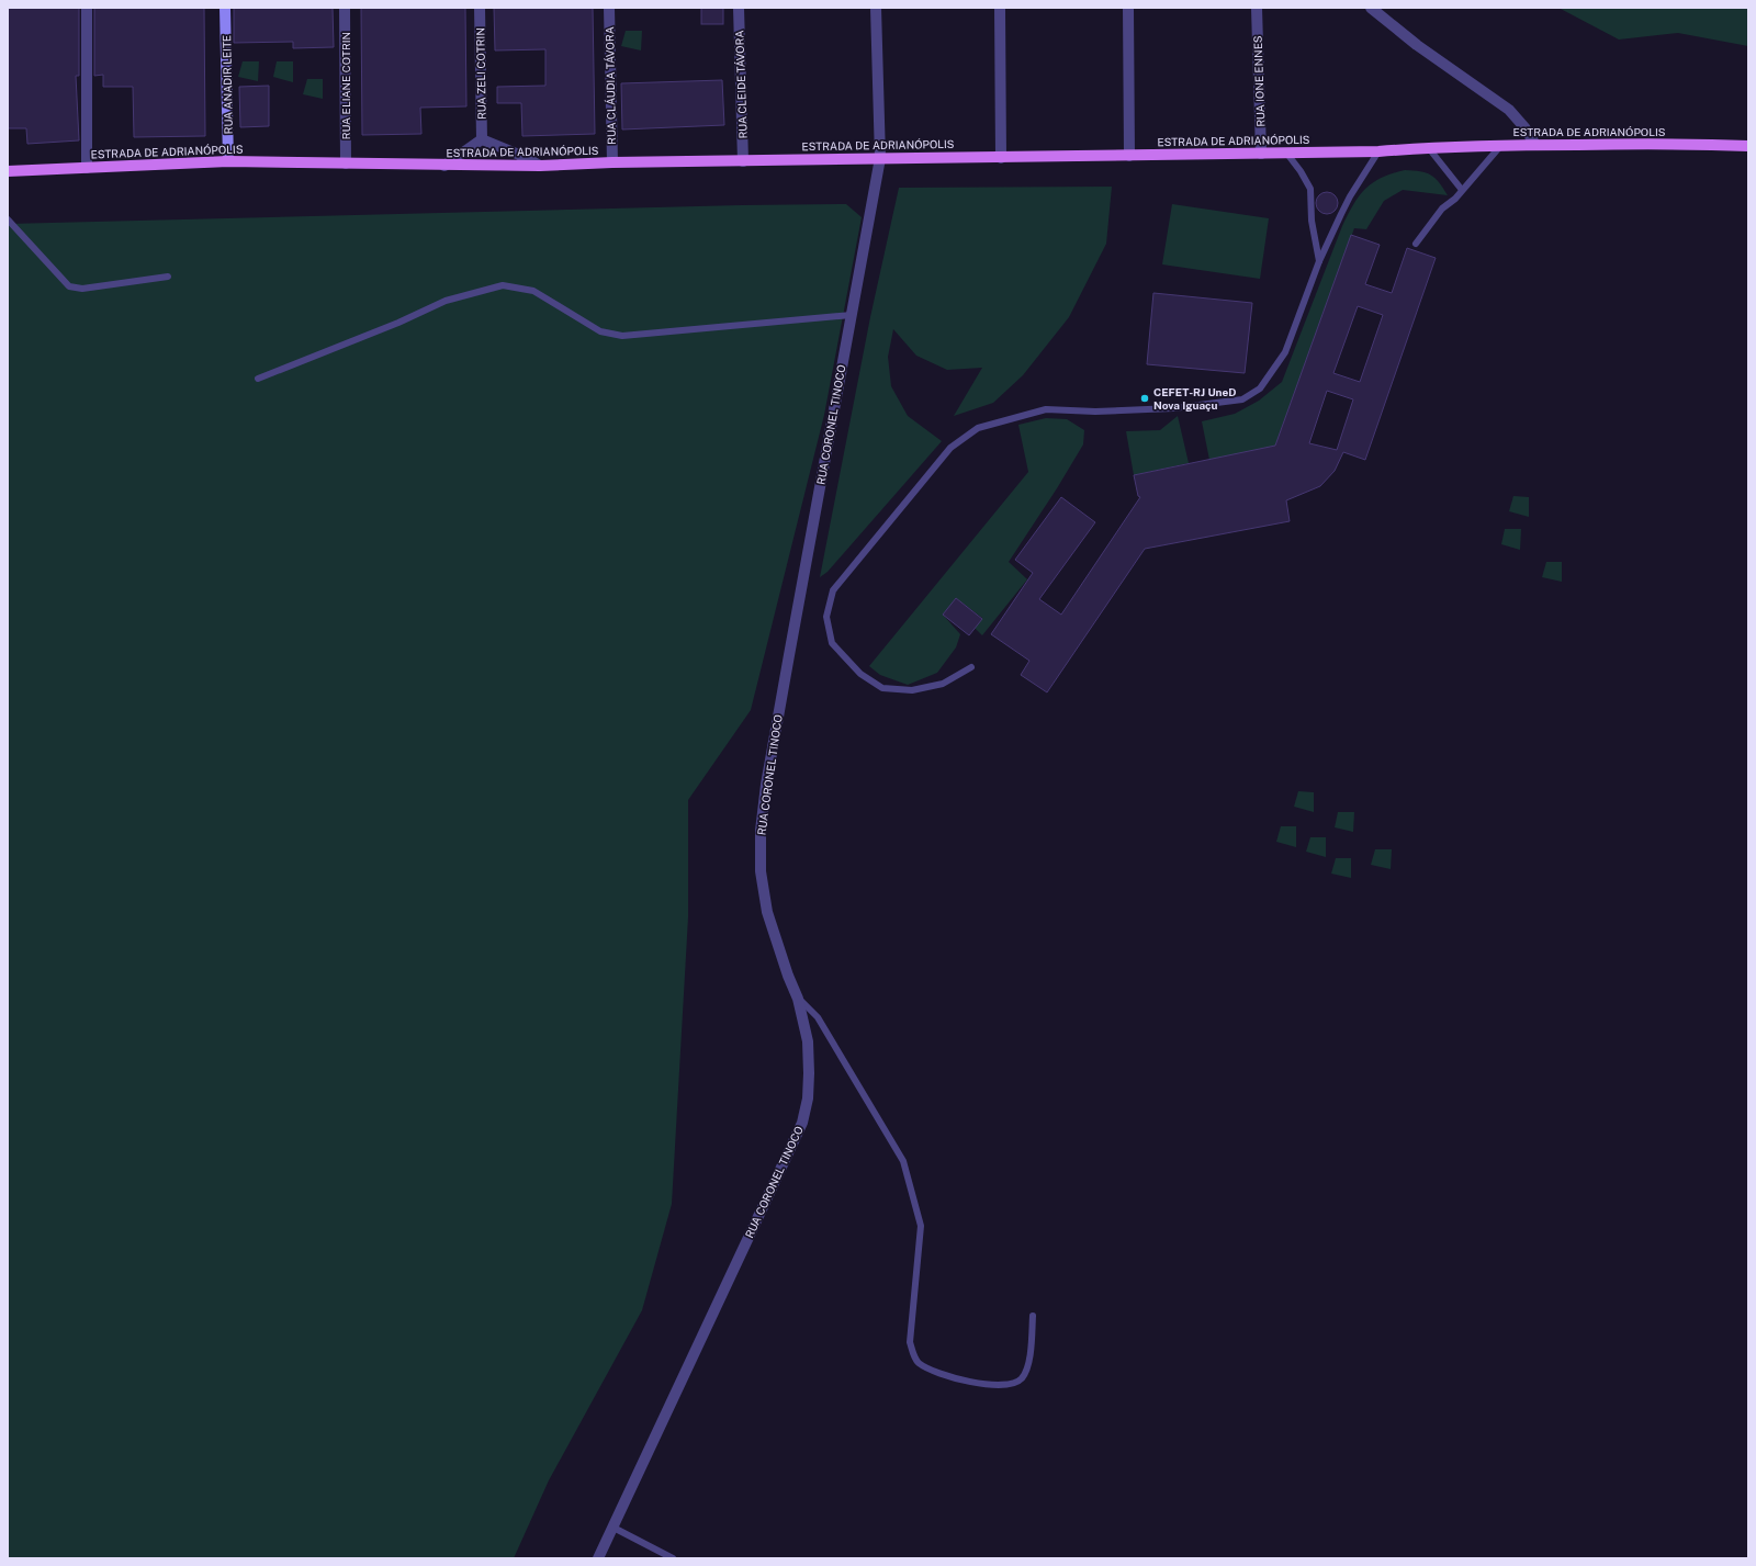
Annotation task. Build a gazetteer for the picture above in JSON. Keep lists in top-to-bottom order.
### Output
{
  "streets": {
    "main road": ["RUA ANADIR LEITE", "ESTRADA DE ADRIANÓPOLIS"],
    "street": [
      "RUA ZELI COTRIN",
      "RUA IONE ENNES",
      "RUA CLEIDE TÁVORA",
      "RUA ELIANE COTRIN",
      "RUA CLÁUDIA TÁVORA",
      "RUA CORONEL TINOCO"
    ]
  },
  "crossings": [
    ["RUA IONE ENNES", "ESTRADA DE ADRIANÓPOLIS"],
    ["RUA ANADIR LEITE", "ESTRADA DE ADRIANÓPOLIS"],
    ["RUA CLEIDE TÁVORA", "ESTRADA DE ADRIANÓPOLIS"],
    ["RUA ELIANE COTRIN", "ESTRADA DE ADRIANÓPOLIS"],
    ["RUA CLÁUDIA TÁVORA", "ESTRADA DE ADRIANÓPOLIS"],
    ["ESTRADA DE ADRIANÓPOLIS", "RUA CORONEL TINOCO"]
  ],
  "places": ["CEFET-RJ UneD Nova Iguaçu"]
}
